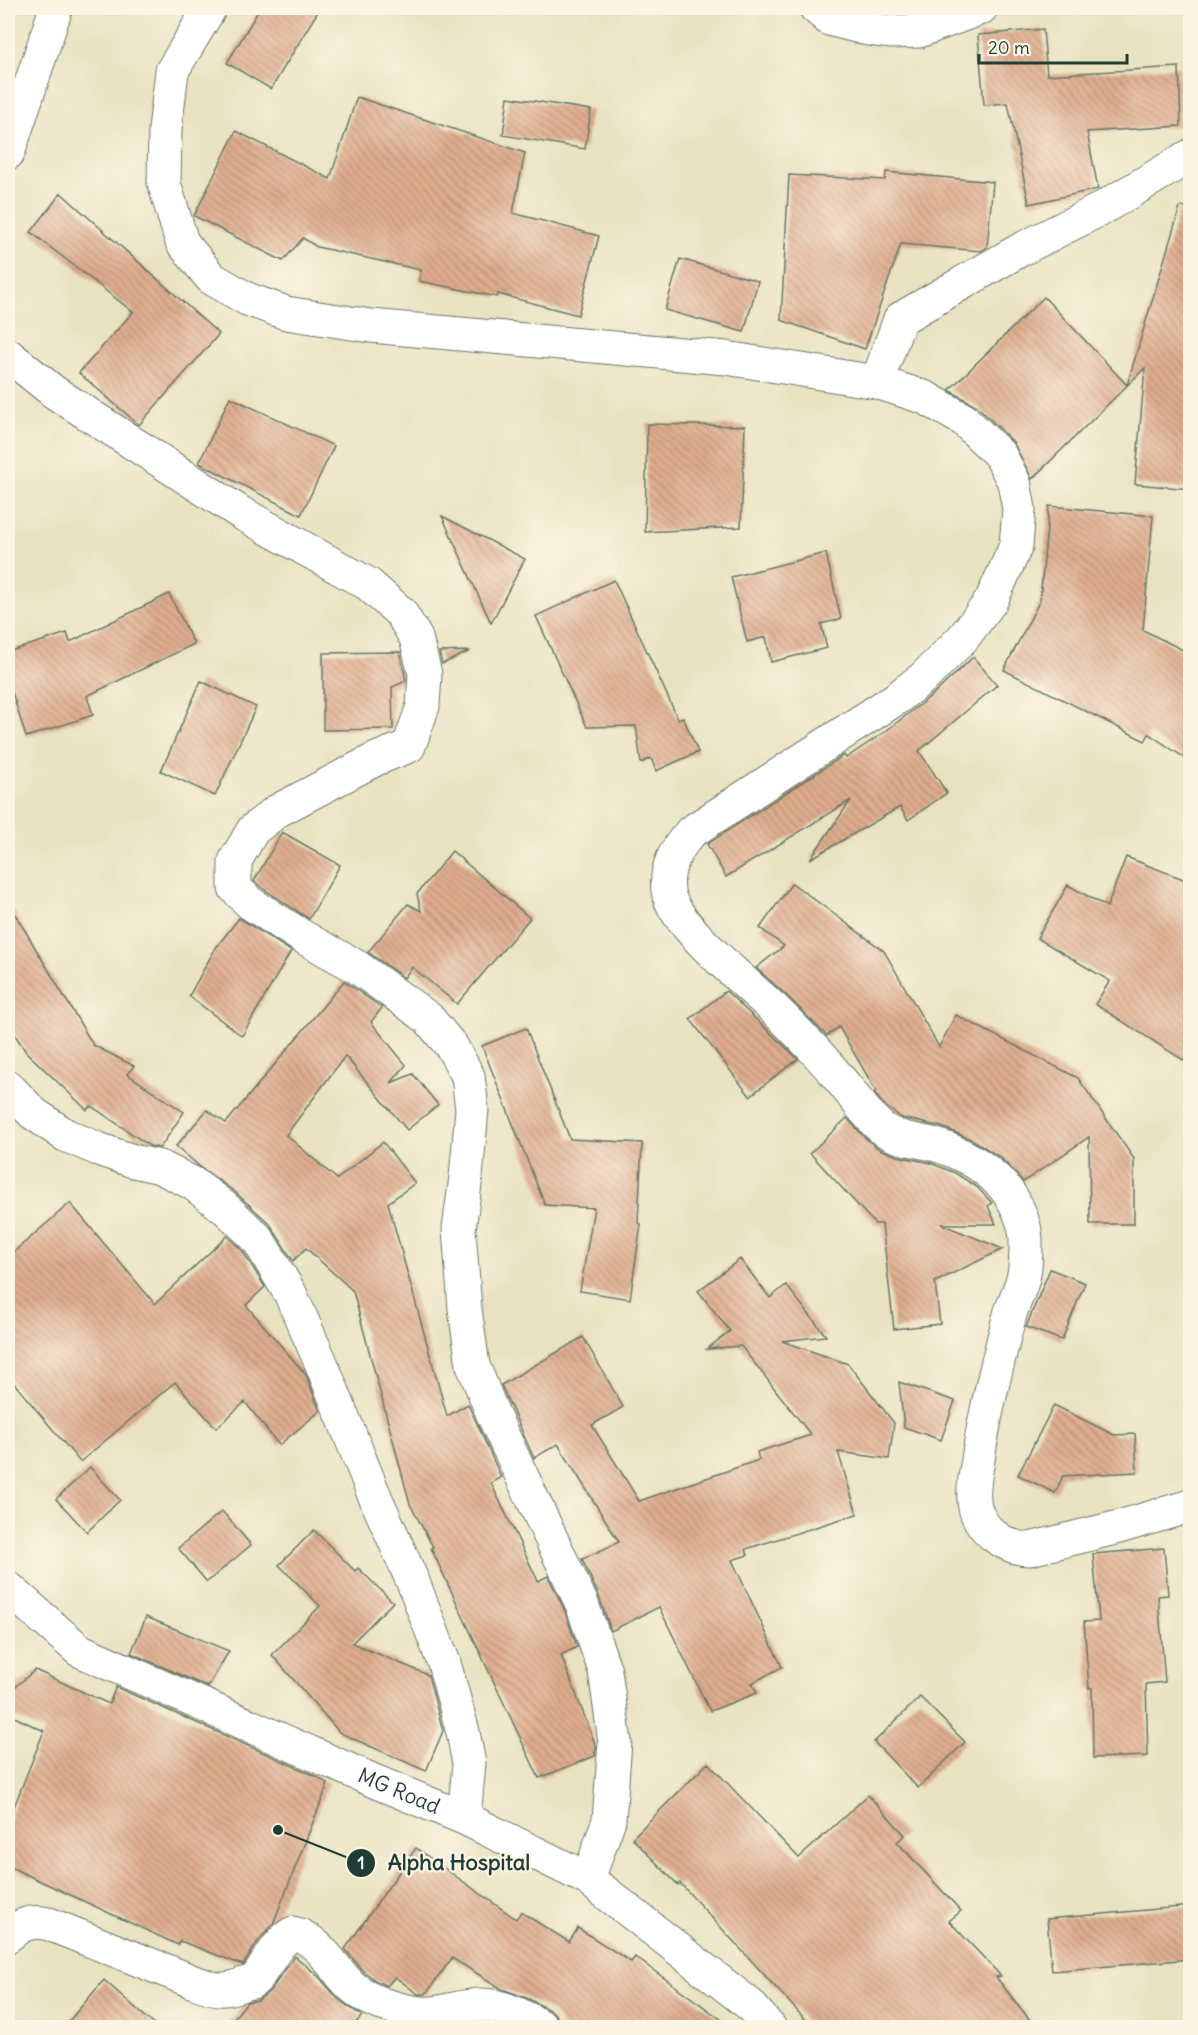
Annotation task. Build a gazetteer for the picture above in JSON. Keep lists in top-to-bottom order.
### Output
{
  "streets": {
    "street": ["MG Road"]
  },
  "places": ["Alpha Hospital"],
  "scale_bar": "20 m"
}
